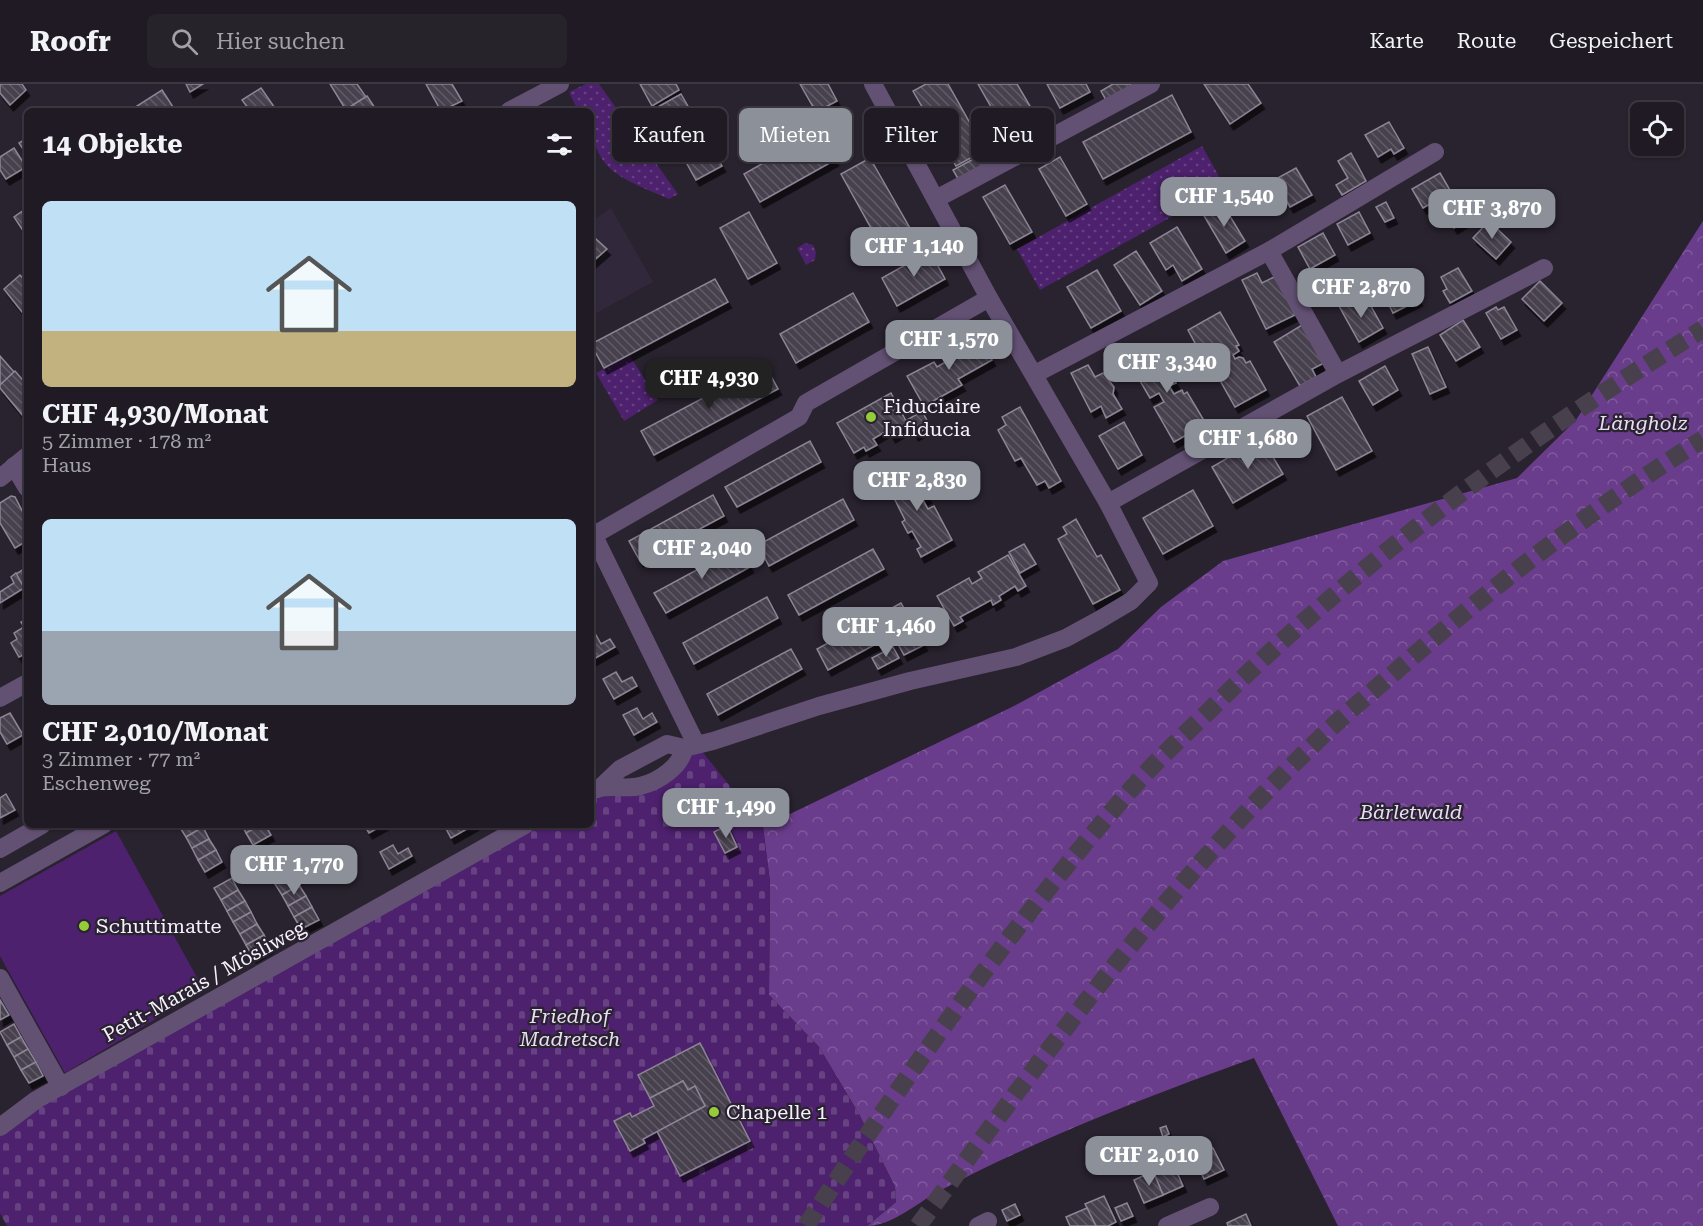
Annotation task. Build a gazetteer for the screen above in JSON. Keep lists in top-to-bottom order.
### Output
{
  "streets": {
    "street": ["Petit-Marais / Mösliweg"]
  },
  "parks": ["Längholz", "Bärletwald", "Friedhof Madretsch"],
  "places": ["Fiduciaire Infiducia", "Schuttimatte", "Chapelle 1"],
  "page": {
    "header": "Roofr",
    "search": "Hier suchen",
    "nav": ["Karte", "Route", "Gespeichert"],
    "chip": [
      "Kaufen",
      "Mieten",
      "Filter",
      "Neu"
    ],
    "heading": "14 Objekte",
    "price": [
      "CHF 1,540",
      "CHF 3,870",
      "CHF 1,140",
      "CHF 2,870",
      "CHF 1,570",
      "CHF 3,340",
      "CHF 4,930",
      "CHF 1,680",
      "CHF 2,830",
      "CHF 2,040",
      "CHF 1,460",
      "CHF 1,490",
      "CHF 1,770",
      "CHF 2,010"
    ],
    "list": [
      {
        "name": "CHF 4,930/Monat",
        "note": "5 Zimmer · 178 m² · Haus"
      },
      {
        "name": "CHF 2,010/Monat",
        "note": "3 Zimmer · 77 m² · Eschenweg"
      }
    ]
  }
}
